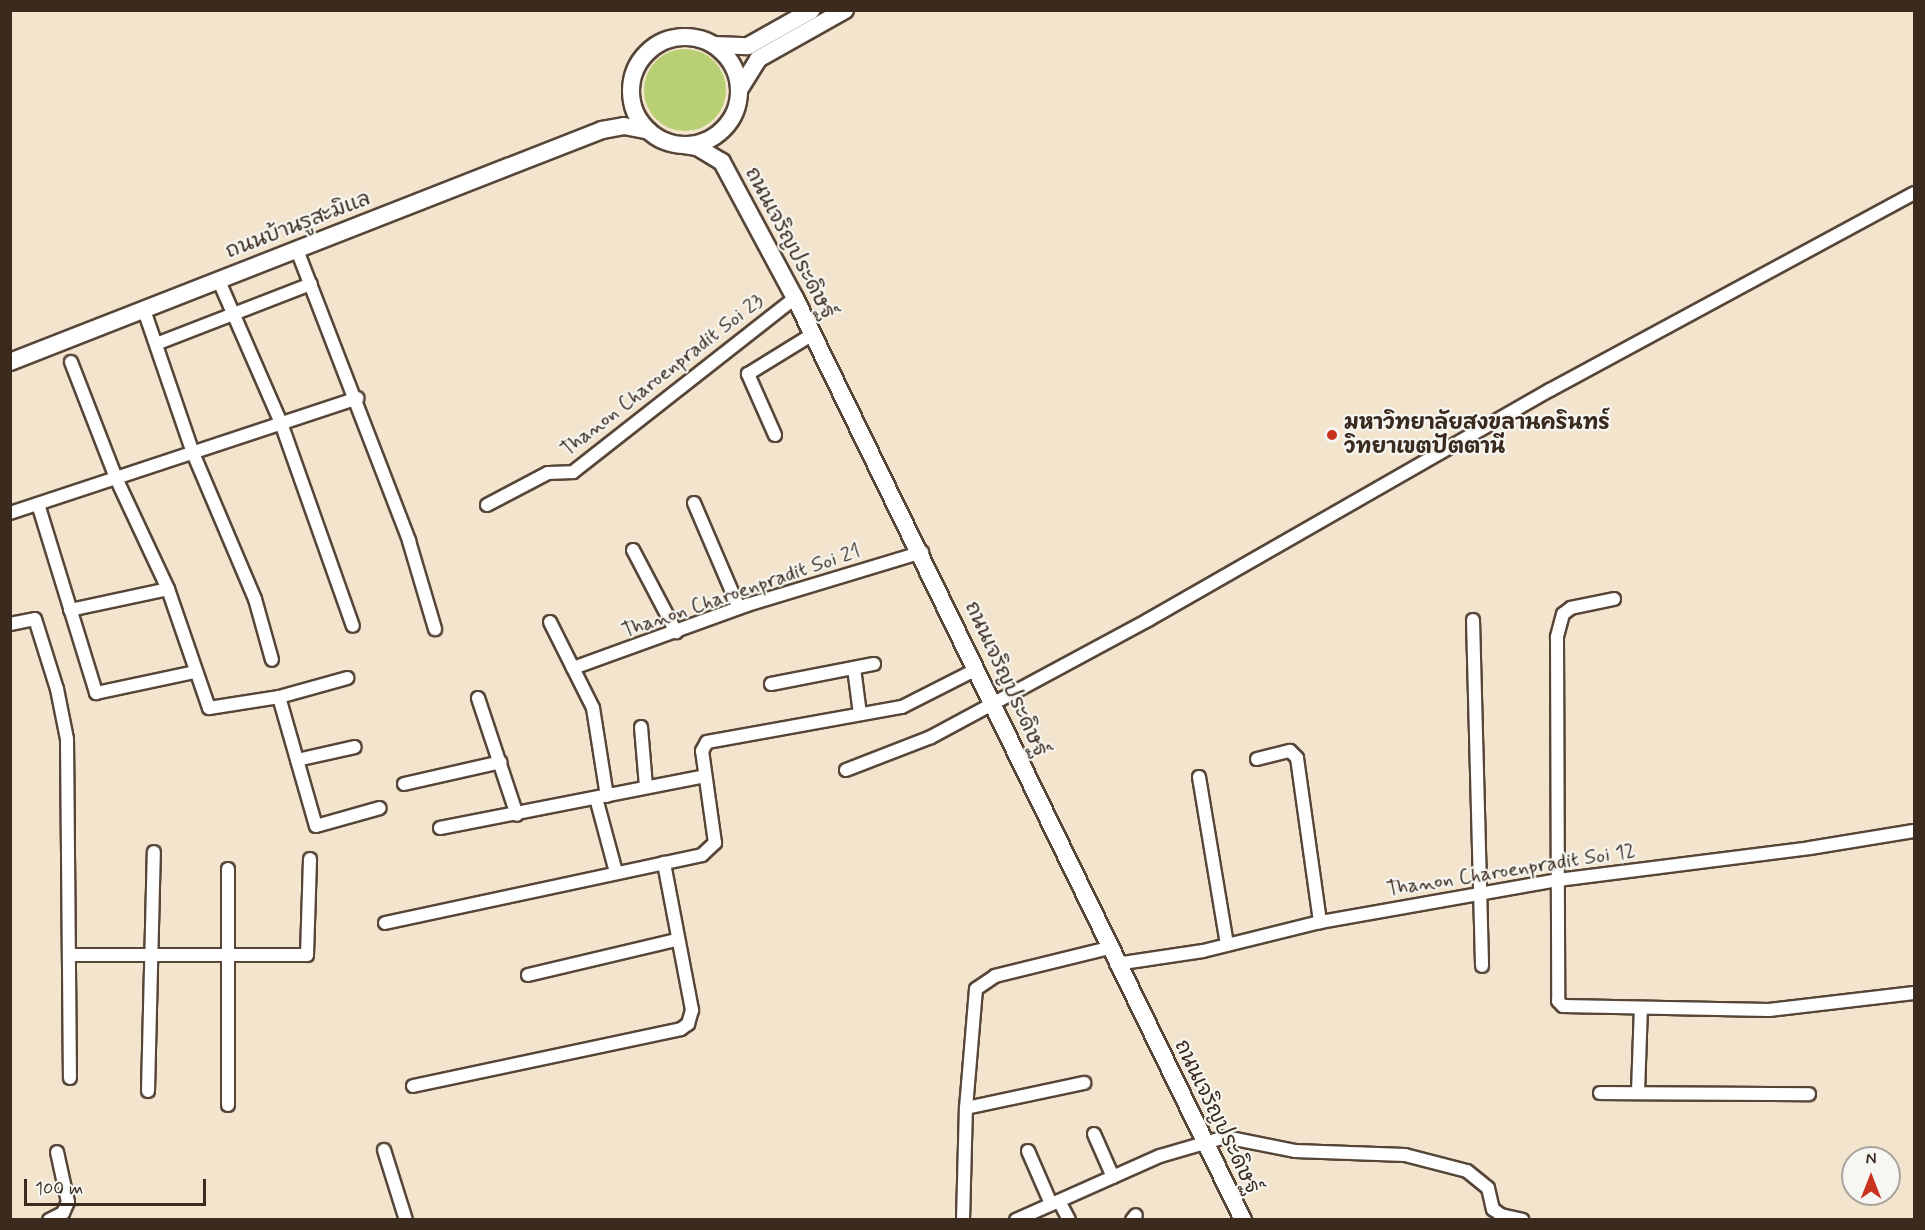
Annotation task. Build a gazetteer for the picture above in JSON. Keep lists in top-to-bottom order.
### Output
{
  "streets": {
    "main road": ["ถนนบ้านรูสะมิแล", "ถนนเจริญประดิษฐ์"],
    "street": ["Thanon Charoenpradit Soi 23", "Thanon Charoenpradit Soi 21", "Thanon Charoenpradit Soi 12"]
  },
  "crossings": [
    ["ถนนบ้านรูสะมิแล", "ถนนเจริญประดิษฐ์"],
    ["ถนนเจริญประดิษฐ์", "Thanon Charoenpradit Soi 23"],
    ["ถนนเจริญประดิษฐ์", "Thanon Charoenpradit Soi 21"],
    ["ถนนเจริญประดิษฐ์", "Thanon Charoenpradit Soi 12"]
  ],
  "places": ["มหาวิทยาลัยสงขลานครินทร์ วิทยาเขตปัตตานี"],
  "scale_bar": "100 m",
  "north": "top"
}
